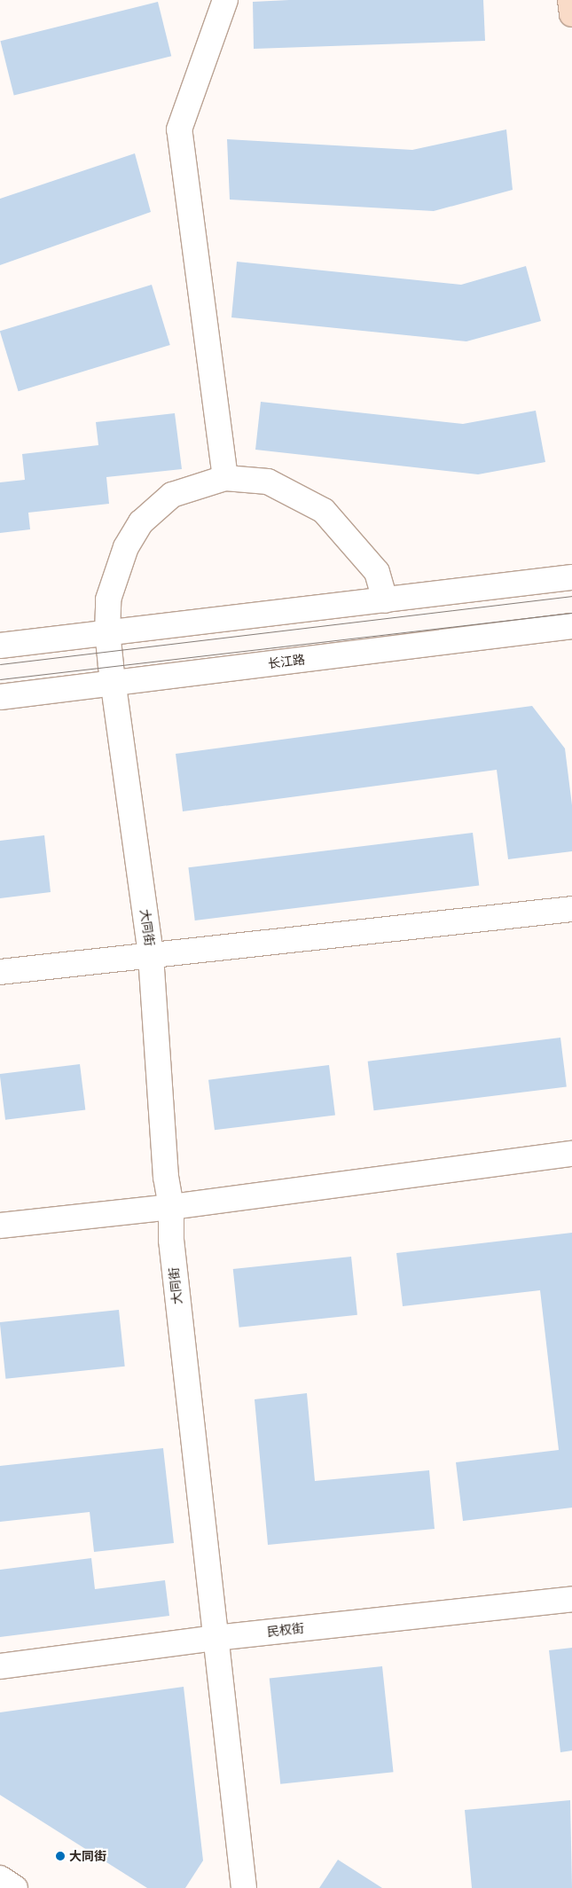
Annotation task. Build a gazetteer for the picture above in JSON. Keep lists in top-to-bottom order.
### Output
{
  "streets": {
    "street": ["长江路", "大同街", "民权街"]
  },
  "crossings": [
    ["长江路", "大同街"],
    ["大同街", "民权街"]
  ],
  "places": ["大同街"]
}
